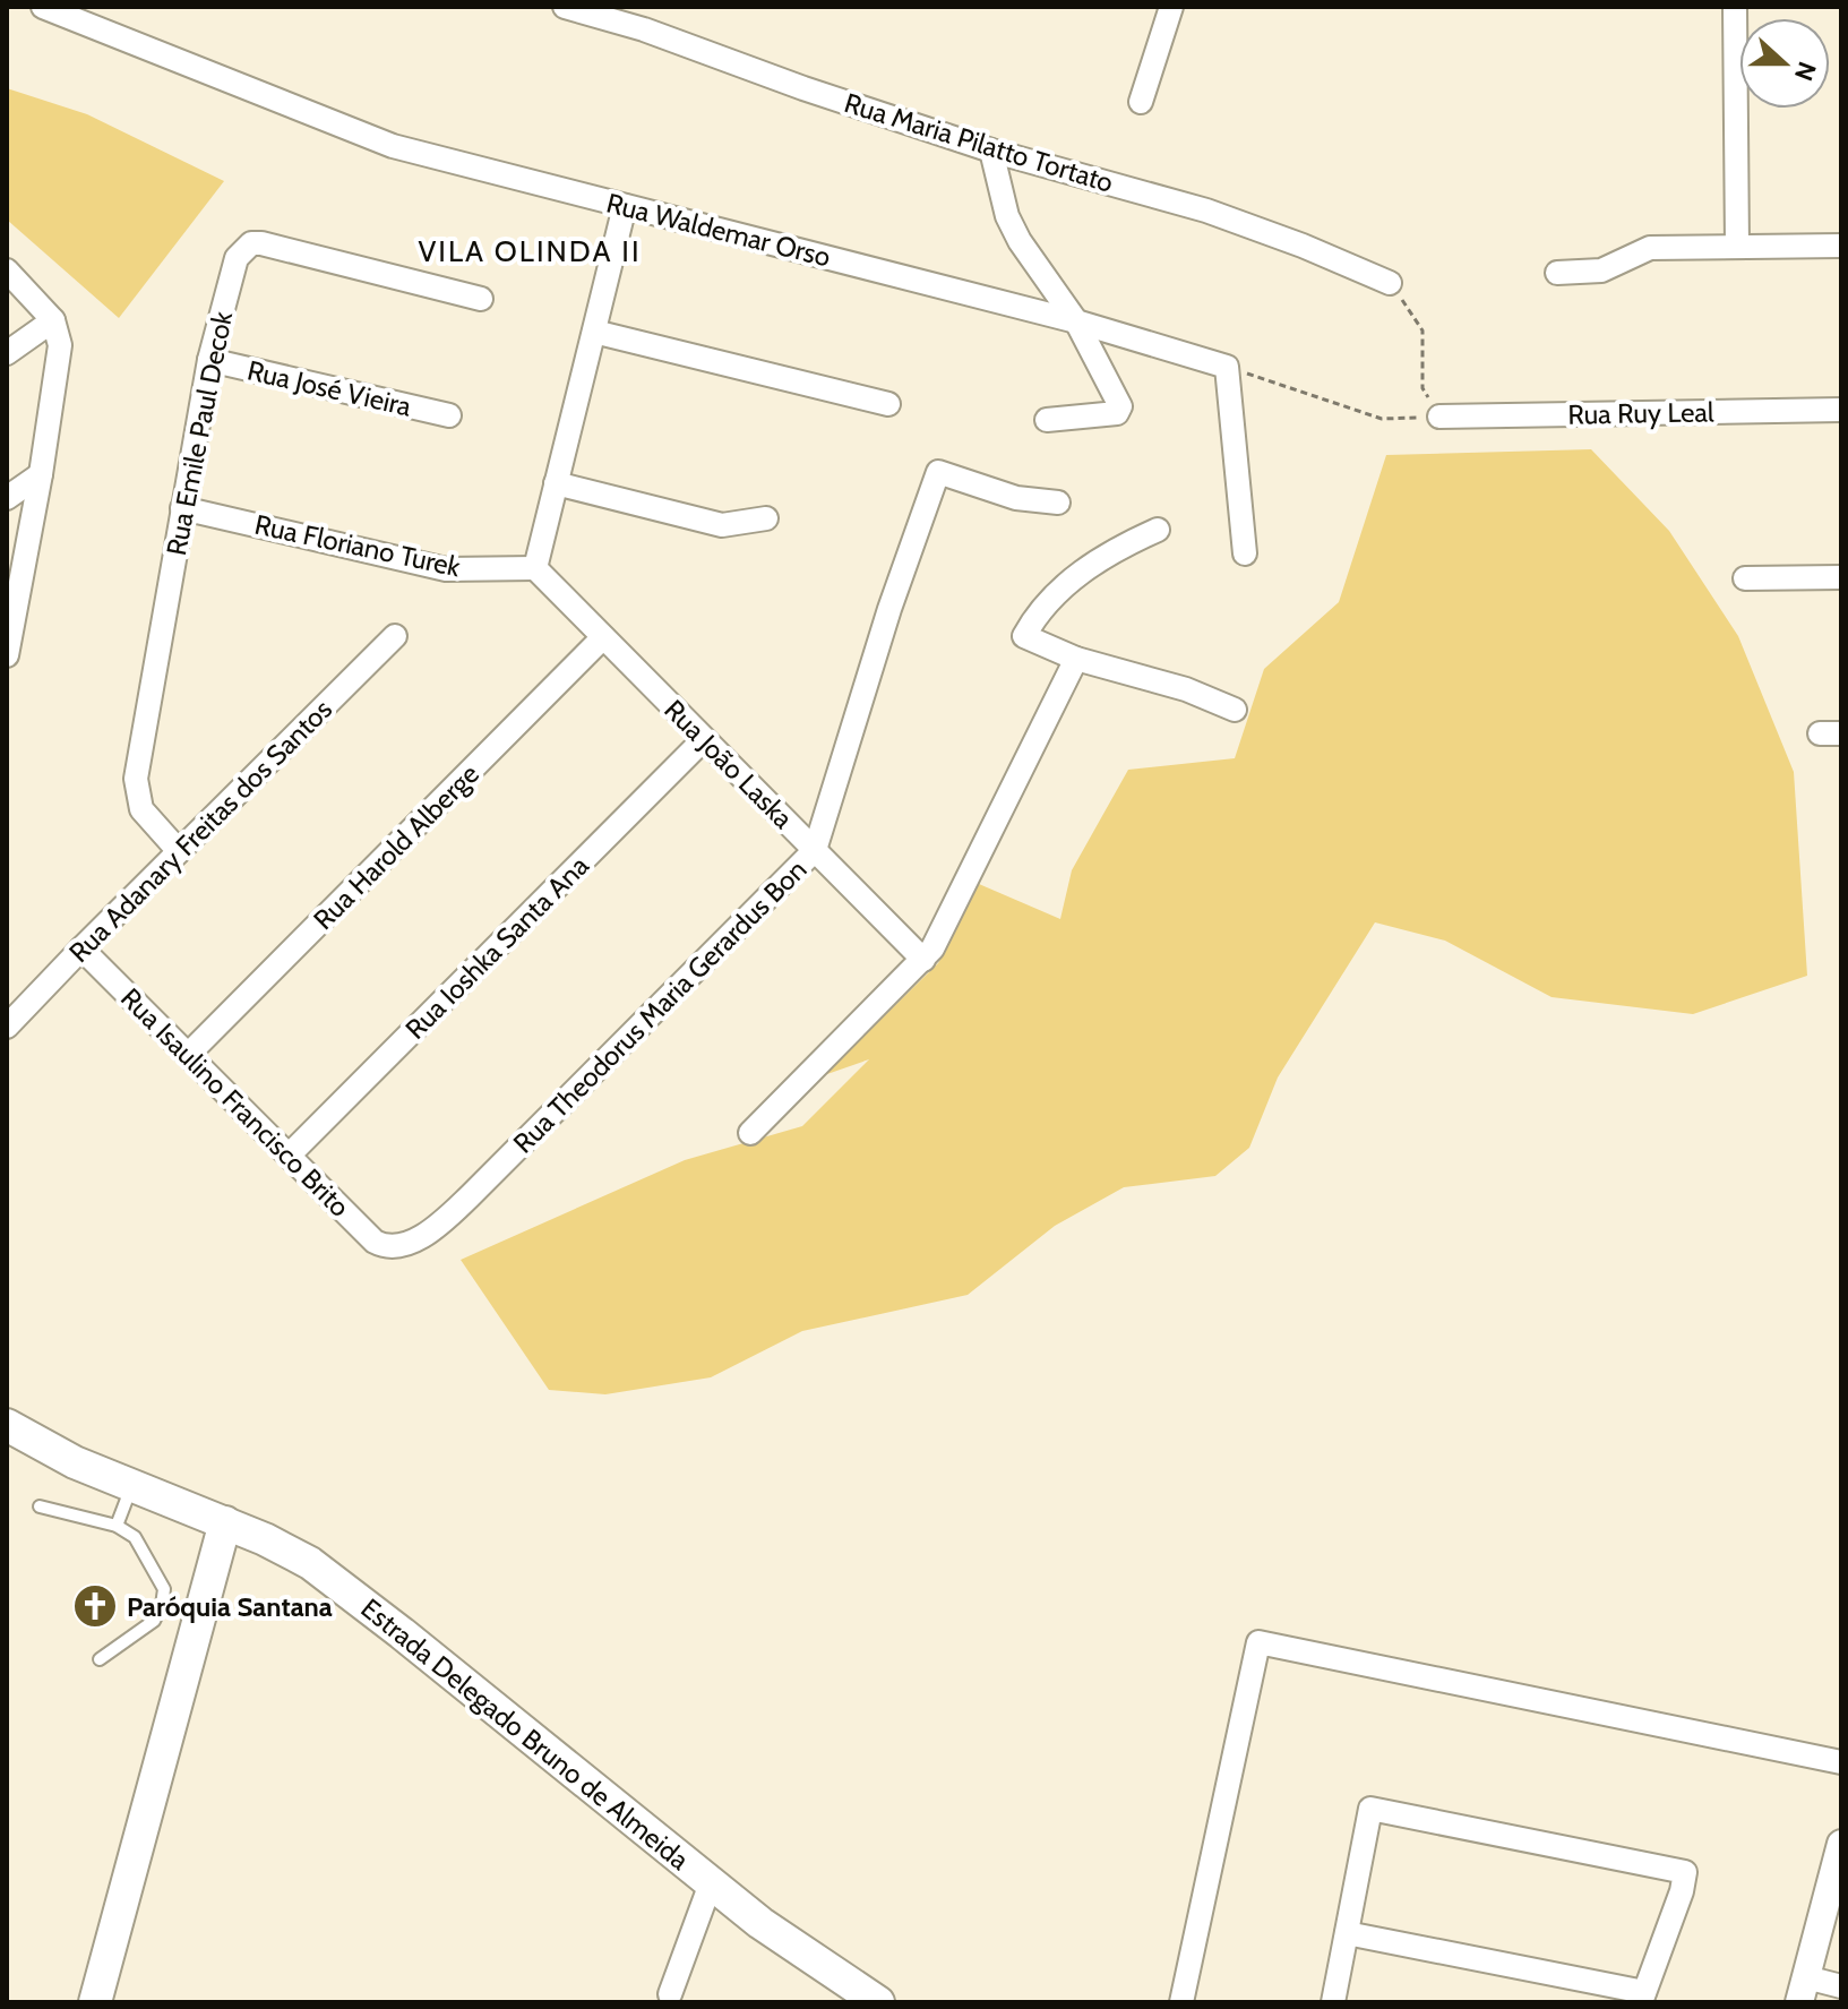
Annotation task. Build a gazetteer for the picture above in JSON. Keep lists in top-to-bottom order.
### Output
{
  "streets": {
    "main road": ["Estrada Delegado Bruno de Almeida"],
    "street": [
      "Rua Maria Pilatto Tortato",
      "Rua Waldemar Orso",
      "Rua José Vieira",
      "Rua Ruy Leal",
      "Rua Emile Paul Decok",
      "Rua Floriano Turek",
      "Rua João Laska",
      "Rua Adanary Freitas dos Santos",
      "Rua Harold Alberge",
      "Rua Ioshka Santa Ana",
      "Rua Theodorus Maria Gerardus Bon",
      "Rua Isaulino Francisco Brito"
    ]
  },
  "crossings": [
    ["Rua José Vieira", "Rua Emile Paul Decok"],
    ["Rua Emile Paul Decok", "Rua Floriano Turek"],
    ["Rua Emile Paul Decok", "Rua Adanary Freitas dos Santos"],
    ["Rua Floriano Turek", "Rua João Laska"],
    ["Rua João Laska", "Rua Harold Alberge"],
    ["Rua João Laska", "Rua Ioshka Santa Ana"],
    ["Rua João Laska", "Rua Theodorus Maria Gerardus Bon"],
    ["Rua Adanary Freitas dos Santos", "Rua Isaulino Francisco Brito"],
    ["Rua Harold Alberge", "Rua Isaulino Francisco Brito"],
    ["Rua Ioshka Santa Ana", "Rua Isaulino Francisco Brito"],
    ["Rua Theodorus Maria Gerardus Bon", "Rua Isaulino Francisco Brito"]
  ],
  "districts": ["VILA OLINDA II"],
  "places": {
    "church": ["Paróquia Santana"]
  },
  "north": "right"
}
